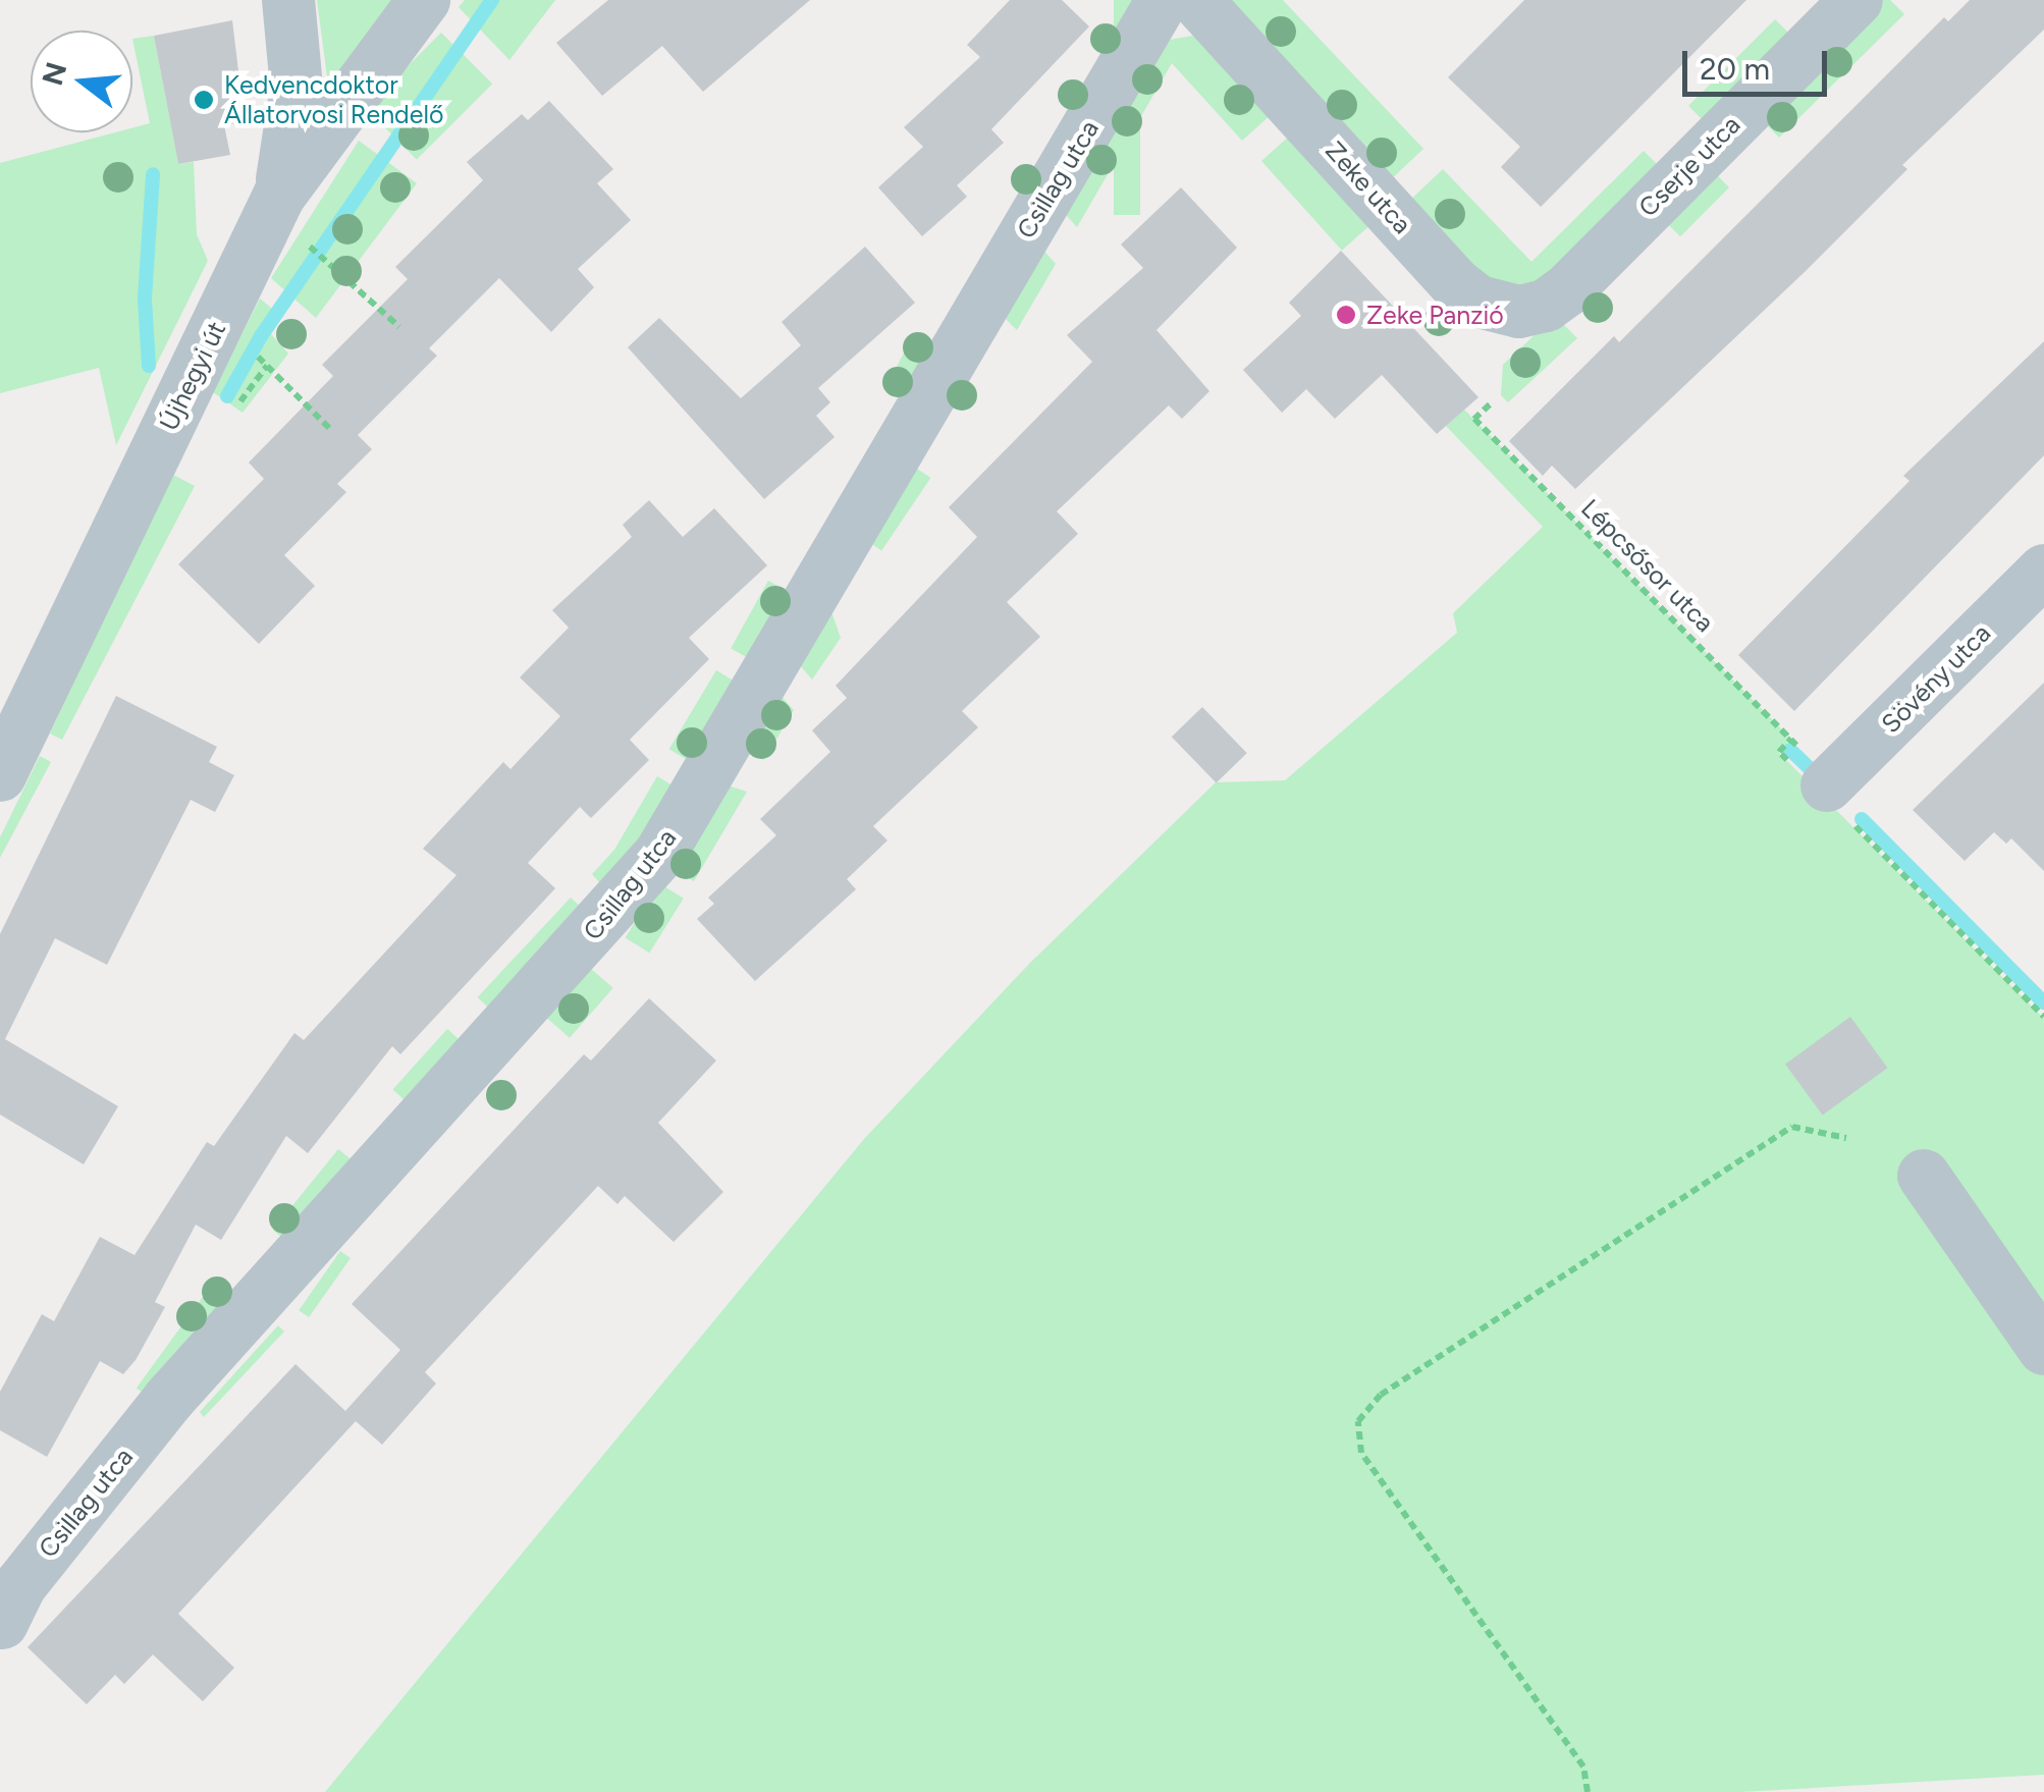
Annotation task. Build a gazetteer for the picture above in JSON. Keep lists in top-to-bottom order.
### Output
{
  "streets": {
    "street": [
      "Cserje utca",
      "Csillag utca",
      "Zeke utca",
      "Újhegyi út",
      "Sövény utca"
    ],
    "path": ["Lépcsősor utca"]
  },
  "crossings": [
    ["Cserje utca", "Zeke utca"],
    ["Lépcsősor utca", "Sövény utca"]
  ],
  "places": ["Kedvencdoktor Állatorvosi Rendelő", "Zeke Panzió"],
  "scale_bar": "20 m",
  "north": "left"
}
